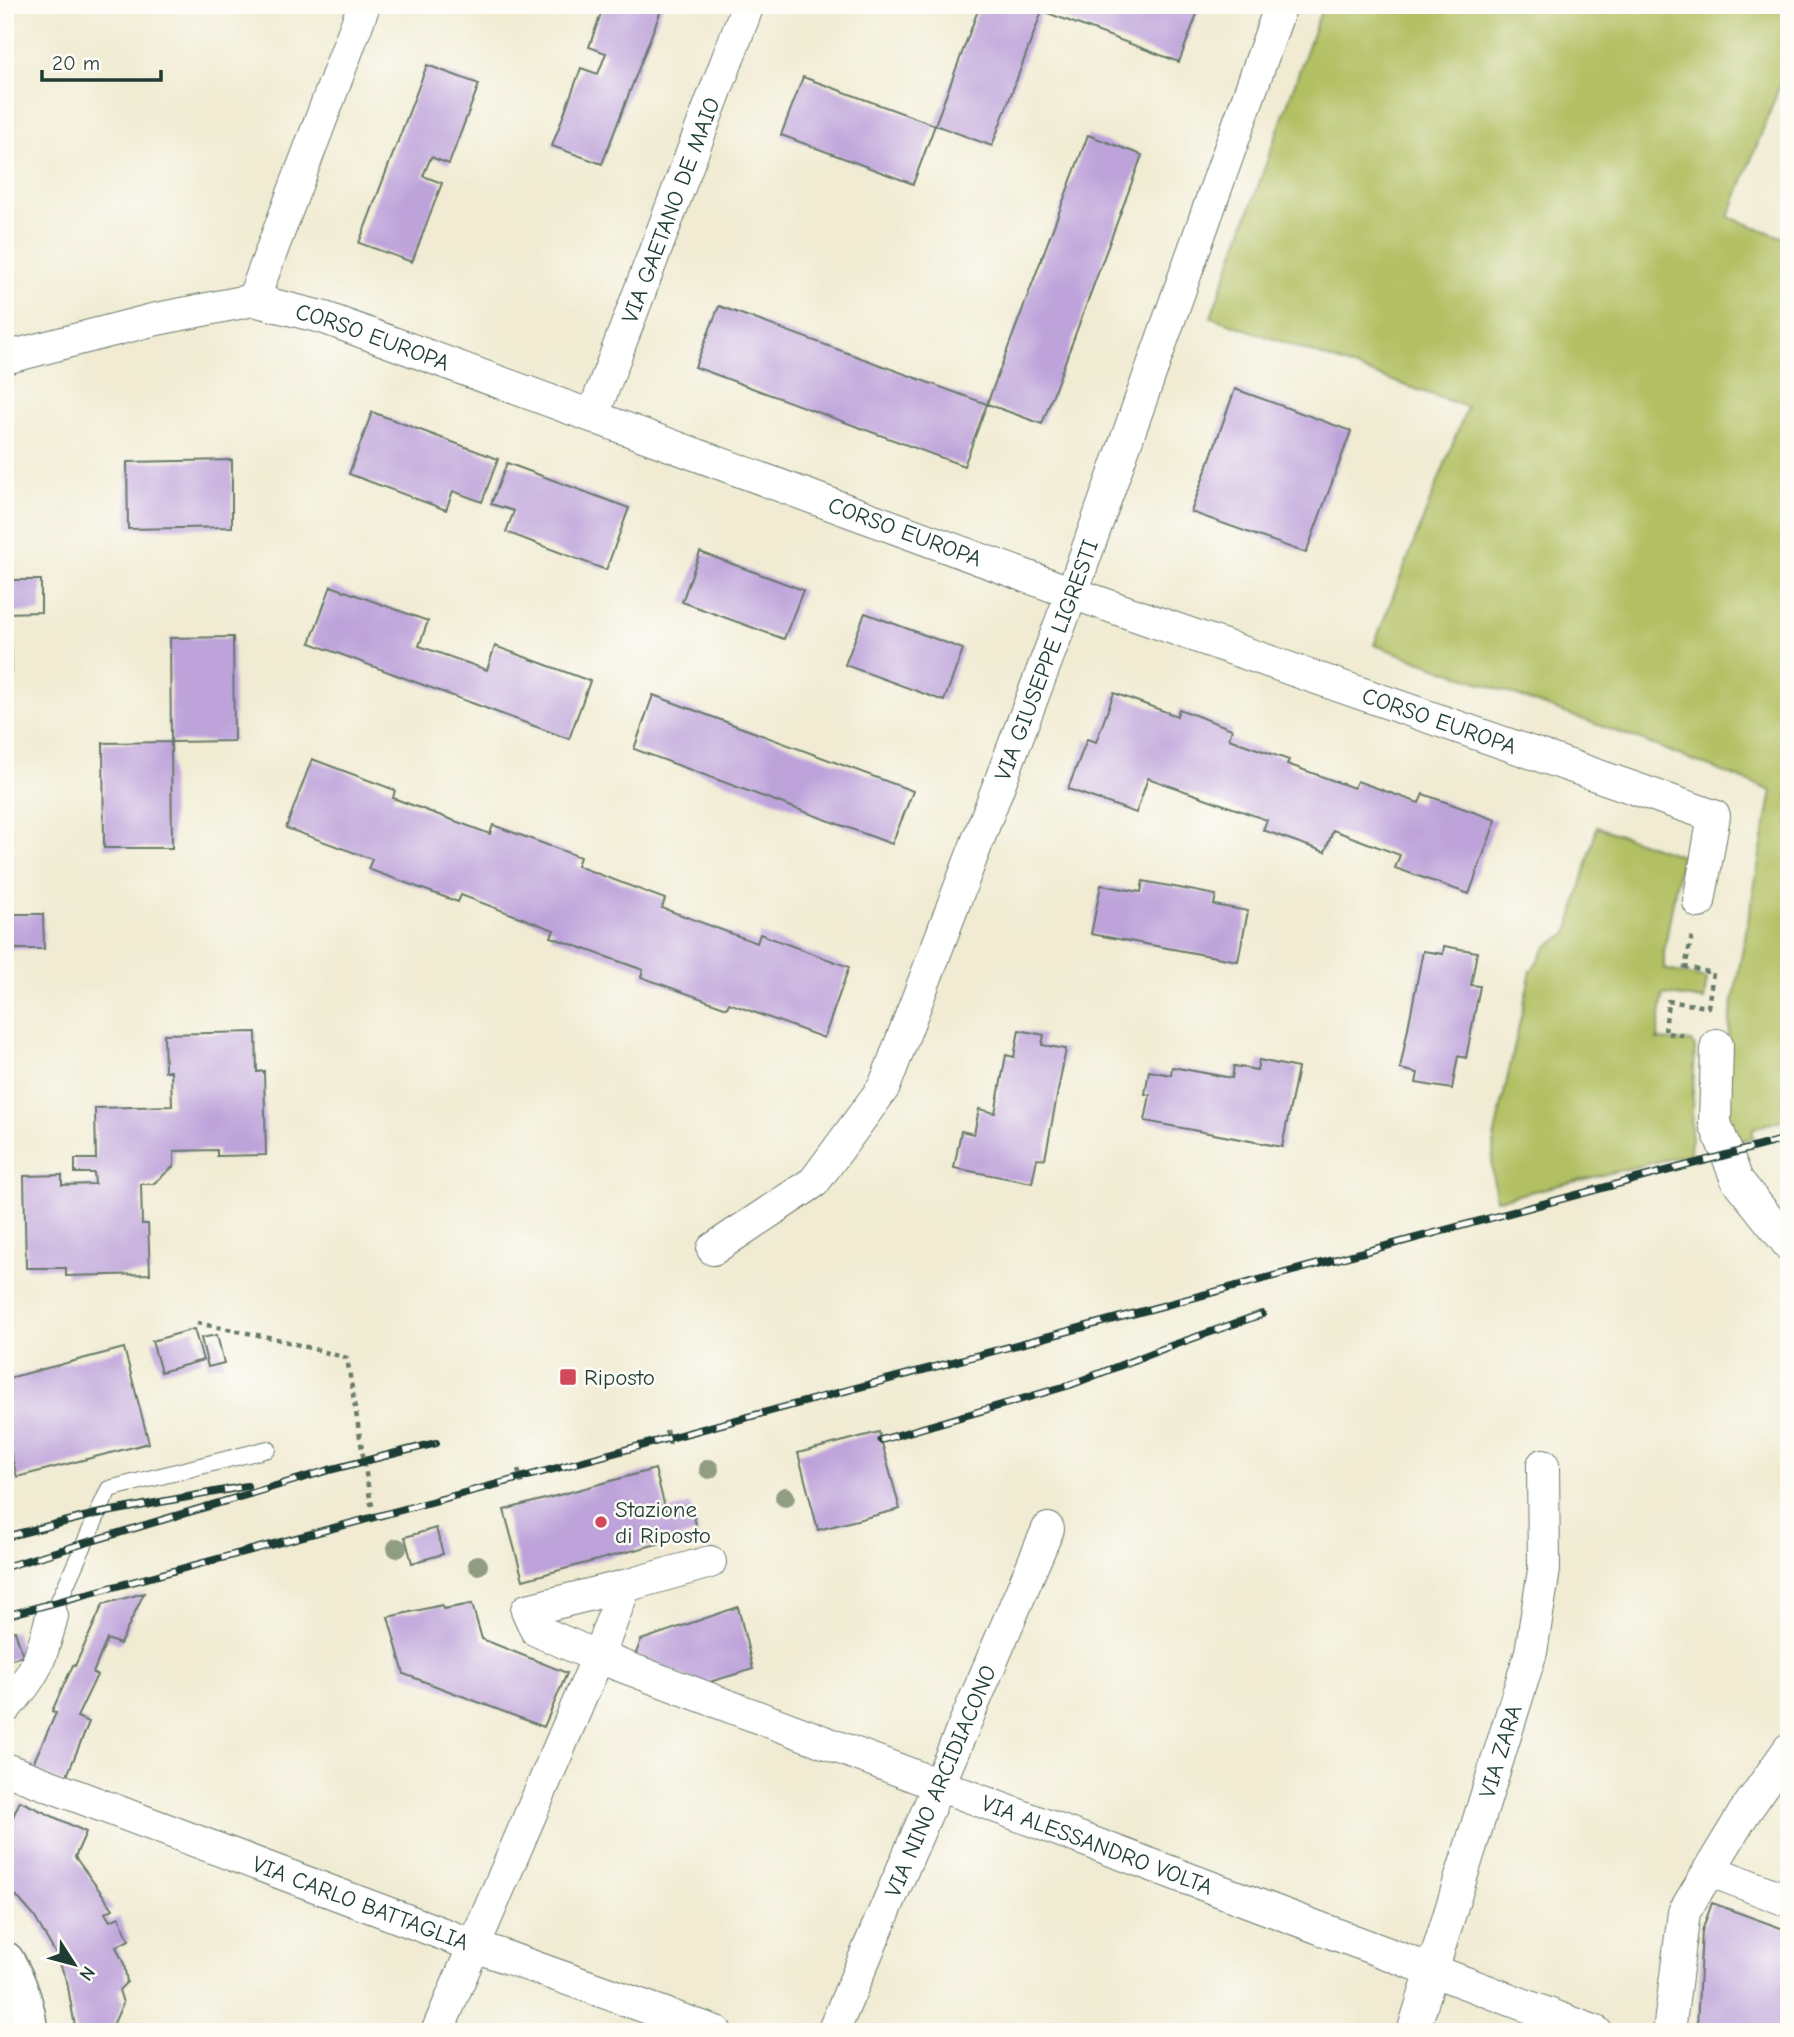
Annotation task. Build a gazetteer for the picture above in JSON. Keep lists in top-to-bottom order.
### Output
{
  "streets": {
    "street": [
      "VIA GAETANO DE MAIO",
      "CORSO EUROPA",
      "VIA GIUSEPPE LIGRESTI",
      "VIA ZARA",
      "VIA NINO ARCIDIACONO",
      "VIA ALESSANDRO VOLTA",
      "VIA CARLO BATTAGLIA"
    ]
  },
  "crossings": [
    ["VIA GAETANO DE MAIO", "CORSO EUROPA"],
    ["CORSO EUROPA", "VIA GIUSEPPE LIGRESTI"],
    ["VIA ZARA", "VIA ALESSANDRO VOLTA"],
    ["VIA NINO ARCIDIACONO", "VIA ALESSANDRO VOLTA"]
  ],
  "places": {
    "transit": ["Riposto"],
    "other": ["Stazione di Riposto"]
  },
  "scale_bar": "20 m",
  "north": "bottom right"
}
